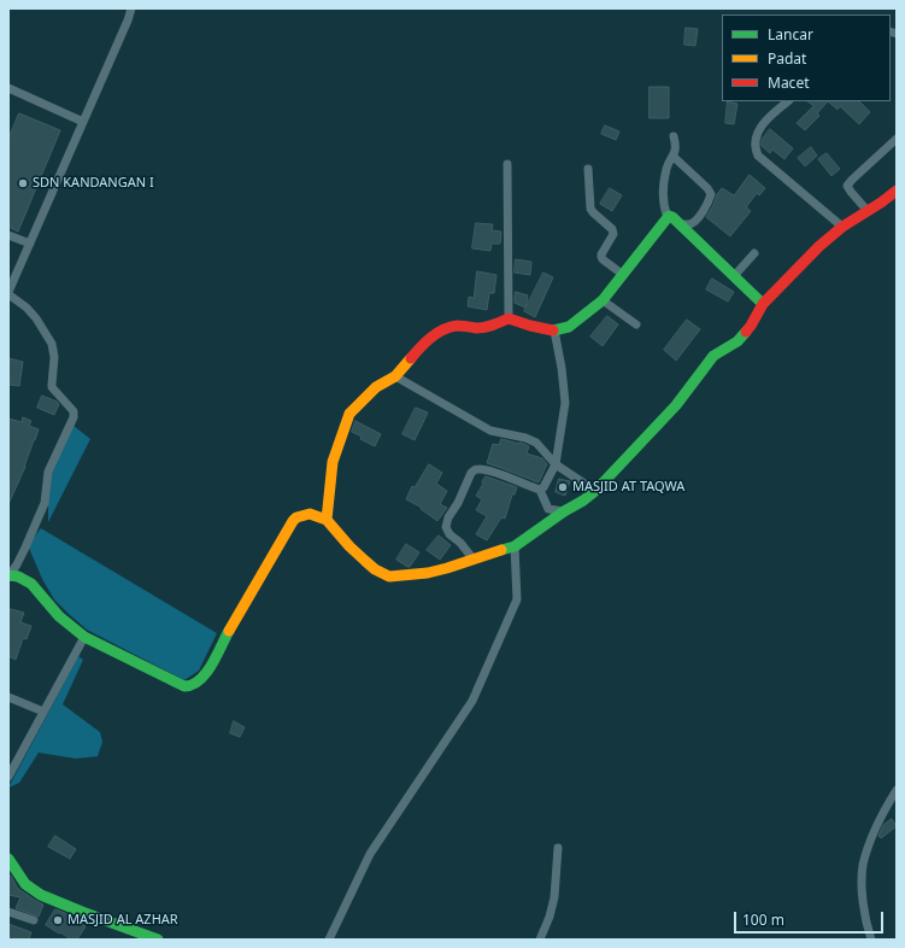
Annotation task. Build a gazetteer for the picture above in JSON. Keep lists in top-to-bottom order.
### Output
{
  "places": ["SDN KANDANGAN I", "MASJID AT TAQWA", "MASJID AL AZHAR"],
  "legend": ["Lancar", "Padat", "Macet"],
  "scale_bar": "100 m"
}
